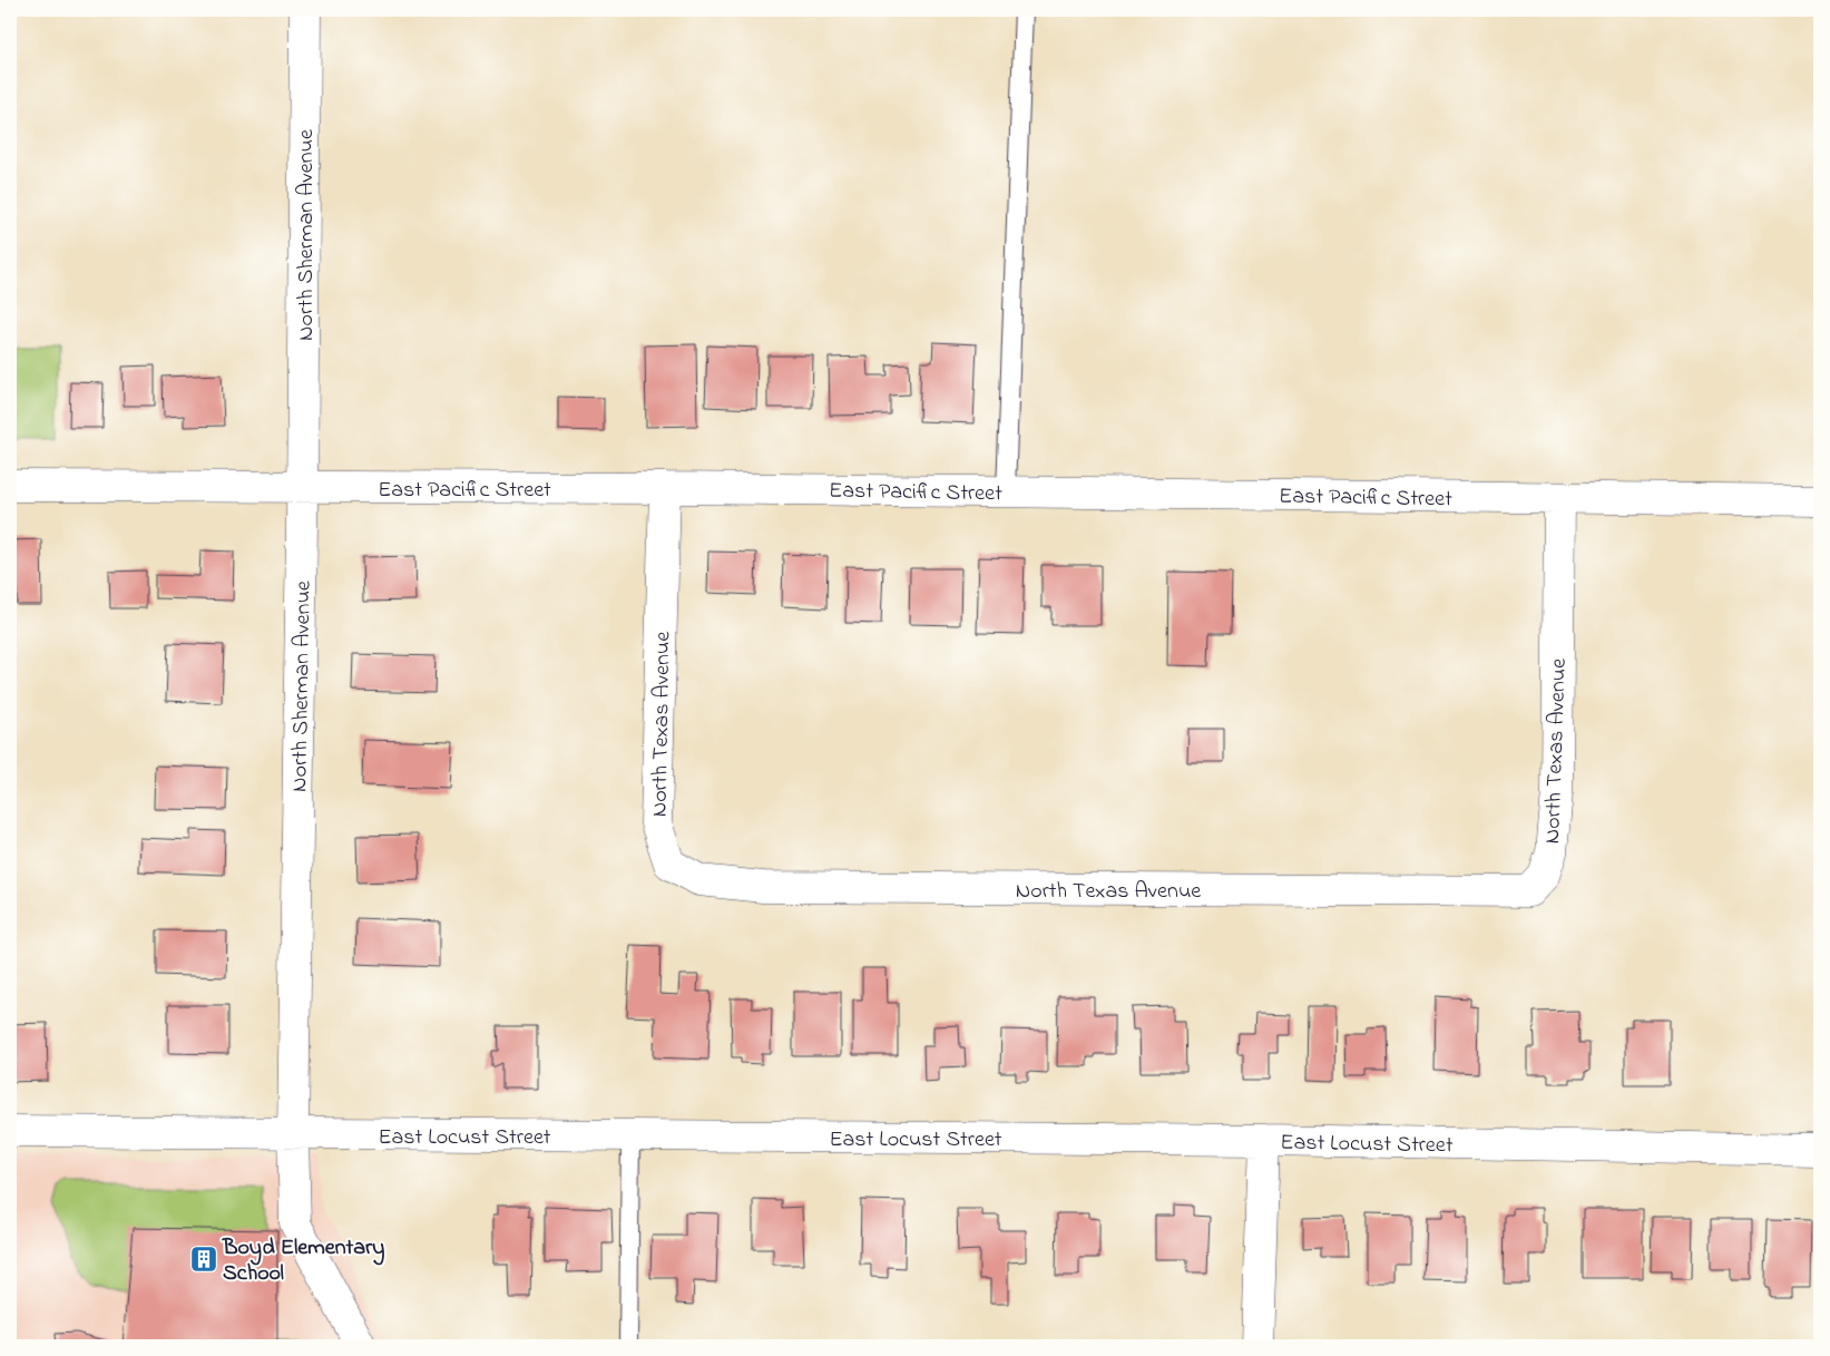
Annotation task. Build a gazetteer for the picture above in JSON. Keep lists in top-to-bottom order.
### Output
{
  "streets": {
    "street": [
      "North Sherman Avenue",
      "East Pacific Street",
      "North Texas Avenue",
      "East Locust Street"
    ]
  },
  "crossings": [
    ["North Sherman Avenue", "East Pacific Street"],
    ["North Sherman Avenue", "East Locust Street"],
    ["East Pacific Street", "North Texas Avenue"]
  ],
  "places": {
    "building": ["Boyd Elementary School"]
  }
}
